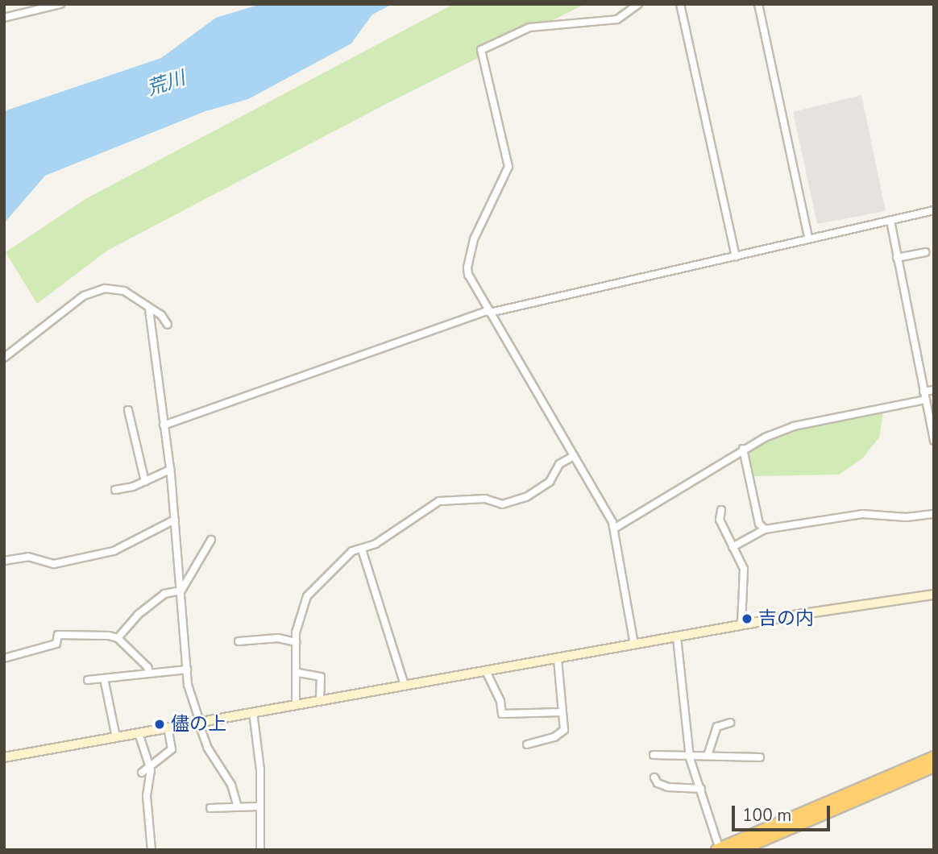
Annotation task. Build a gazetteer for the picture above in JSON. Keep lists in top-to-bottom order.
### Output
{
  "water": ["荒川"],
  "places": ["吉の内", "儘の上"],
  "scale_bar": "100 m"
}
